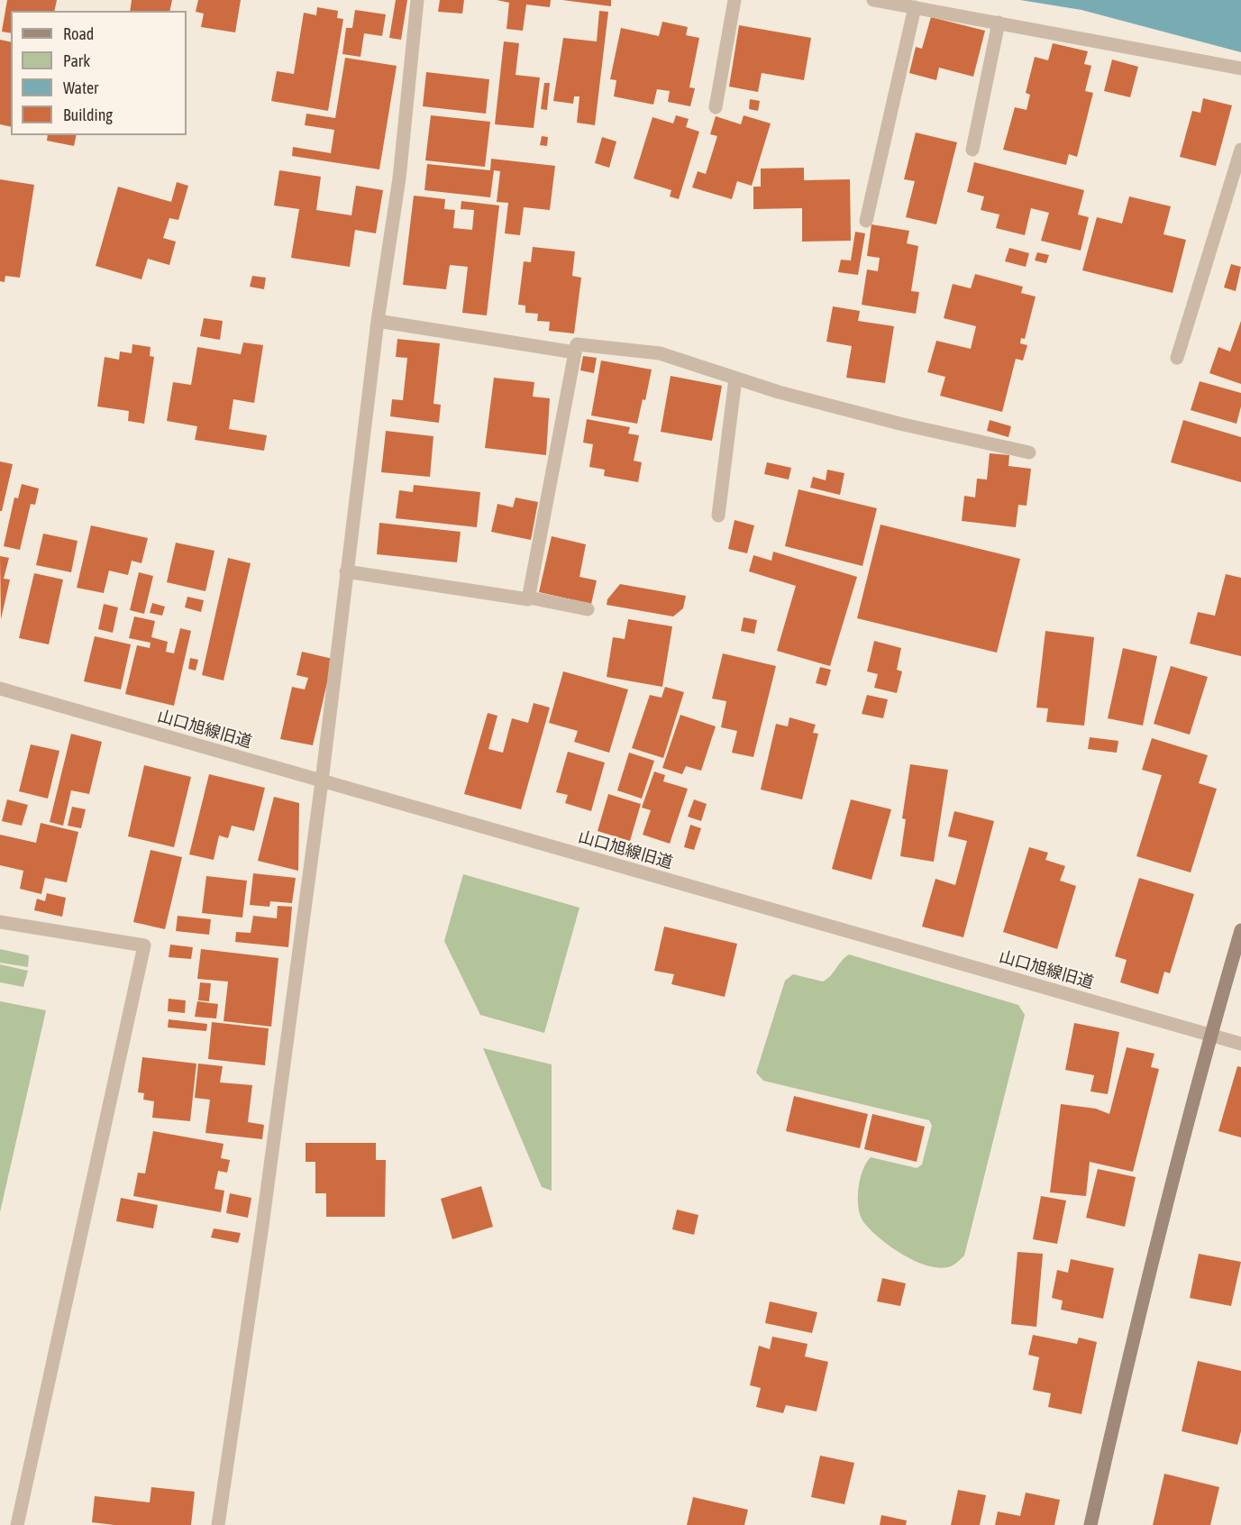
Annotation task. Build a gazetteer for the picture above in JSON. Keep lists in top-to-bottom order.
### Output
{
  "streets": {
    "street": ["山口旭線旧道"]
  },
  "legend": [
    "Road",
    "Park",
    "Water",
    "Building"
  ]
}
